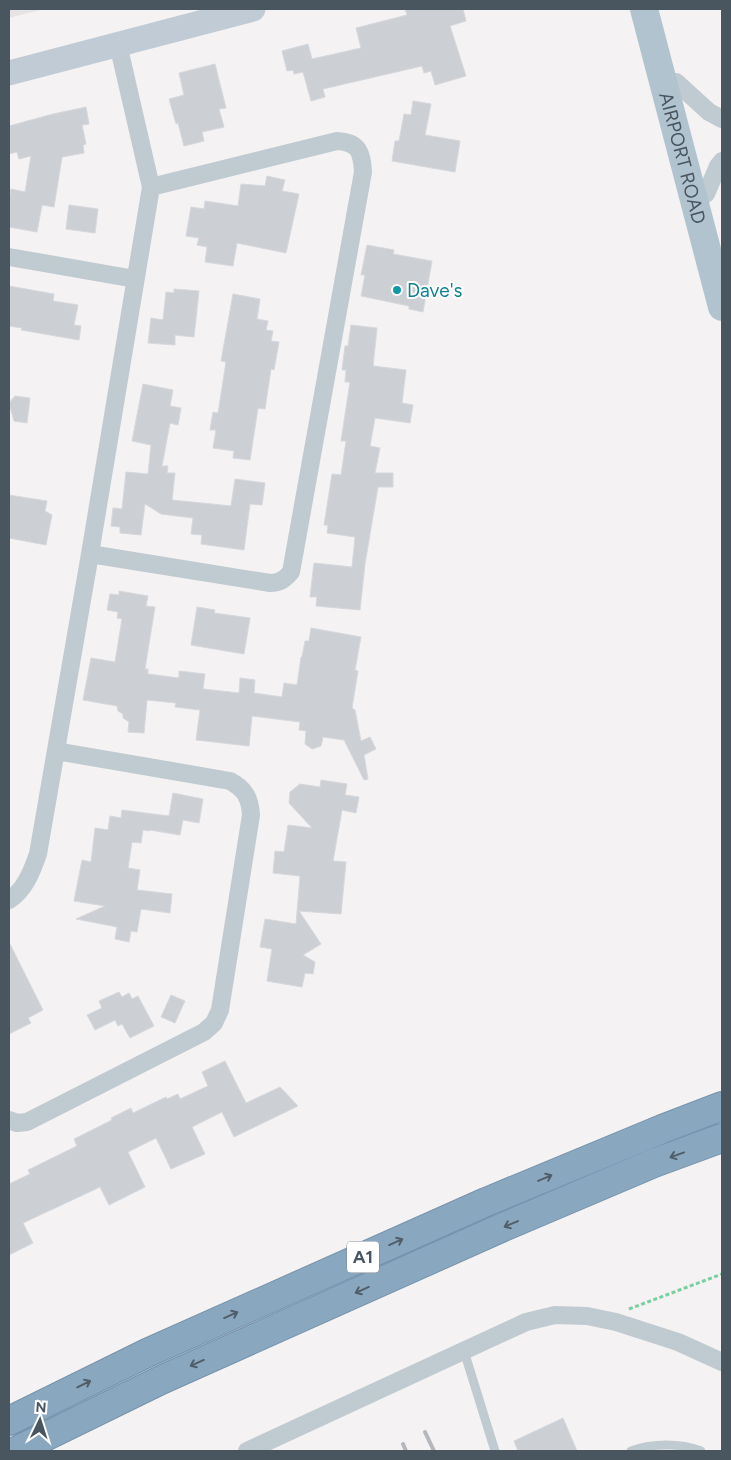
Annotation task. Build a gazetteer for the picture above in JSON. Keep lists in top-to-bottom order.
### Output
{
  "streets": {
    "highway": ["A1"],
    "main road": ["AIRPORT ROAD"]
  },
  "places": ["Dave's"],
  "north": "top"
}
